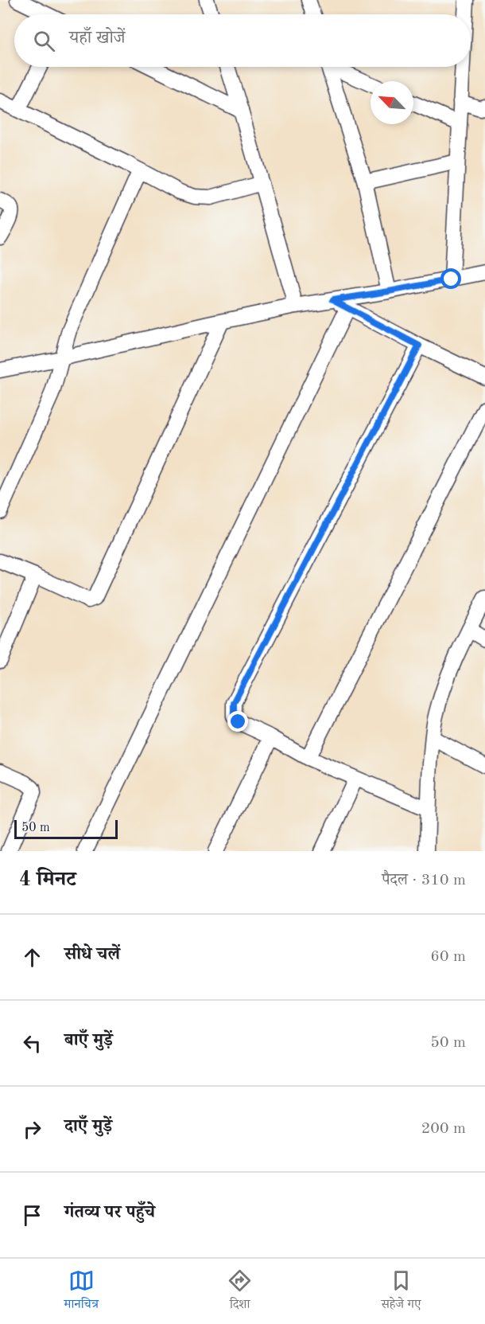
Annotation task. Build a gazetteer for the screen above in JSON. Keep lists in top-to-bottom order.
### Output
{
  "scale_bar": "50 m",
  "north": "top left",
  "page": {
    "search": "यहाँ खोजें",
    "scale": "50 m",
    "heading": ["4 मिनट", "पैदल · 310 m"],
    "list": [
      ["सीधे चलें", "60 m"],
      ["बाएँ मुड़ें", "50 m"],
      ["दाएँ मुड़ें", "200 m"],
      "गंतव्य पर पहुँचे"
    ],
    "nav": ["मानचित्र", "दिशा", "सहेजे गए"]
  }
}
